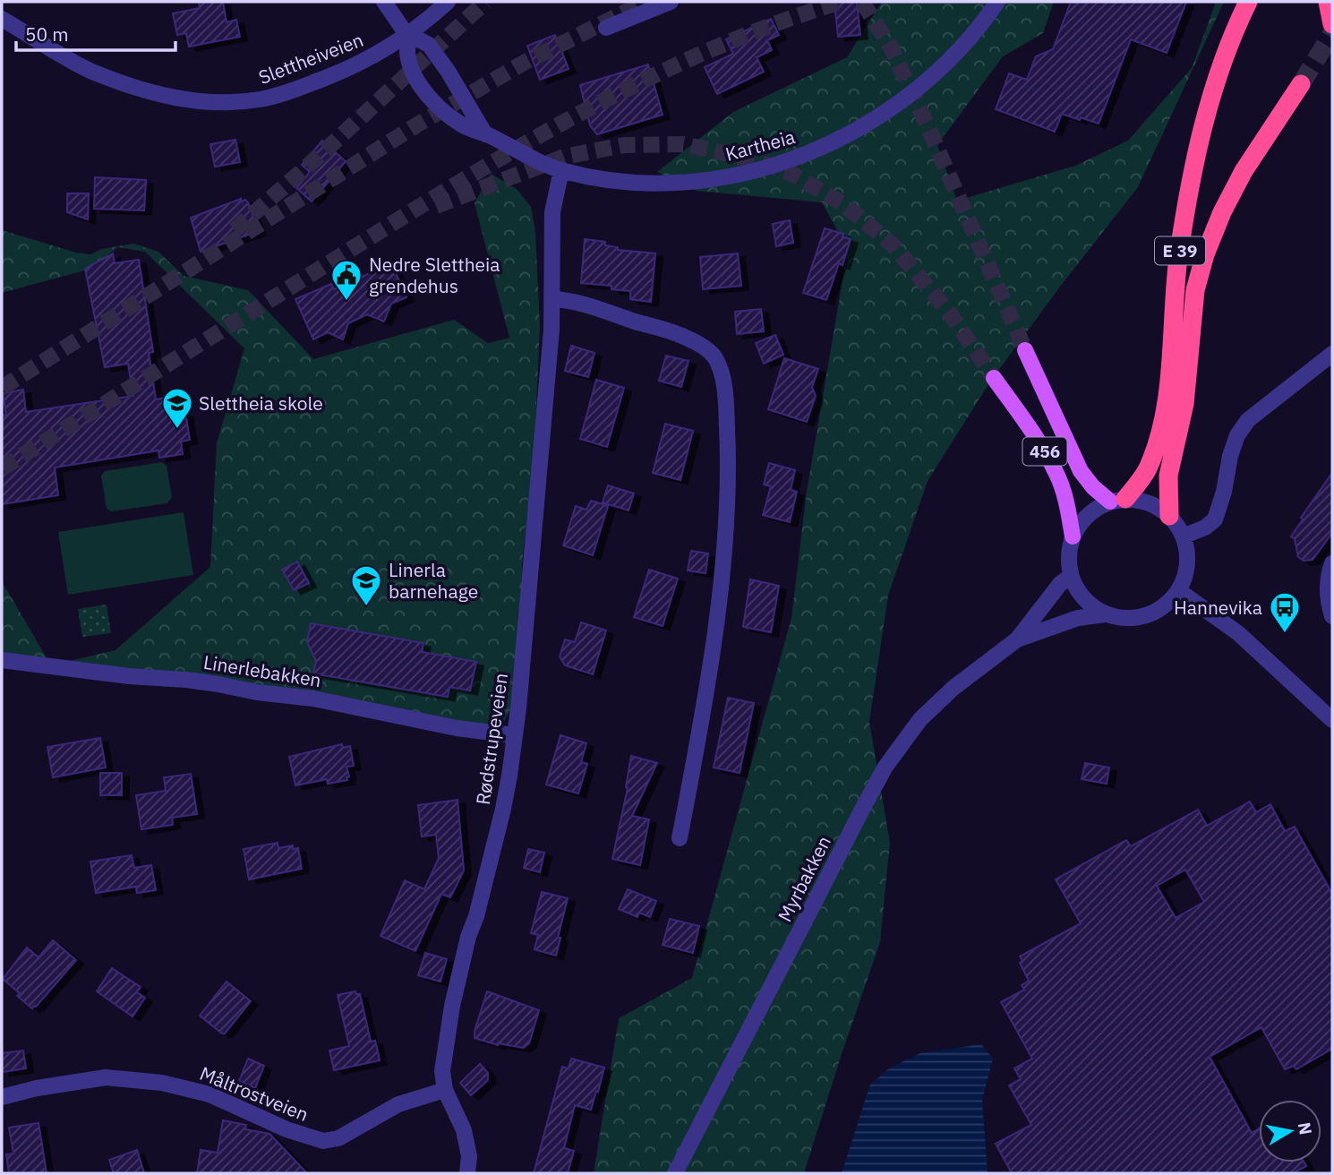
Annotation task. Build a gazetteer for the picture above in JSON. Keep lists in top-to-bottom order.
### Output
{
  "streets": {
    "highway": ["E 39"],
    "main road": ["456"],
    "street": [
      "Slettheiveien",
      "Kartheia",
      "Linerlebakken",
      "Rødstrupeveien",
      "Myrbakken",
      "Måltrostveien"
    ]
  },
  "crossings": [
    ["Slettheiveien", "Kartheia"],
    ["Kartheia", "Rødstrupeveien"],
    ["E 39", "456"],
    ["E 39", "Myrbakken"],
    ["456", "Myrbakken"],
    ["Linerlebakken", "Rødstrupeveien"],
    ["Rødstrupeveien", "Måltrostveien"]
  ],
  "places": {
    "public building": ["Nedre Slettheia grendehus"],
    "school or university": ["Slettheia skole", "Linerla barnehage"],
    "bus stop": ["Hannevika"]
  },
  "scale_bar": "50 m",
  "north": "right"
}
